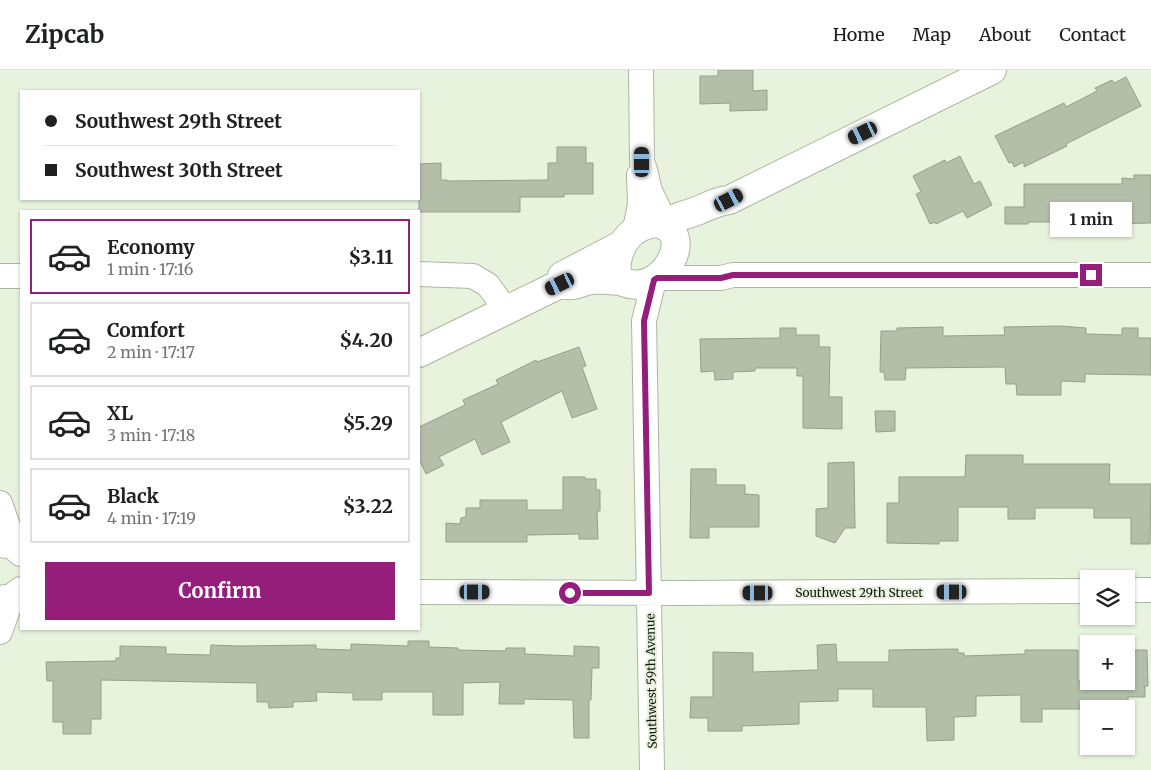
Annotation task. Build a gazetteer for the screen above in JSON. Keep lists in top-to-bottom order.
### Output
{
  "streets": {
    "street": ["Southwest 29th Street", "Southwest 59th Avenue"]
  },
  "crossings": [
    ["Southwest 29th Street", "Southwest 59th Avenue"]
  ],
  "page": {
    "header": "Zipcab",
    "nav": [
      "Home",
      "Map",
      "About",
      "Contact"
    ],
    "banner": ["Southwest 29th Street", "Southwest 30th Street"],
    "bubble": "1 min",
    "list": [
      {
        "name": "Economy",
        "note": "1 min · 17:16",
        "value": "$3.11"
      },
      {
        "name": "Comfort",
        "note": "2 min · 17:17",
        "value": "$4.20"
      },
      {
        "name": "XL",
        "note": "3 min · 17:18",
        "value": "$5.29"
      },
      {
        "name": "Black",
        "note": "4 min · 17:19",
        "value": "$3.22"
      }
    ],
    "buttons": "Confirm",
    "map_buttons": ["+", "−"]
  }
}
